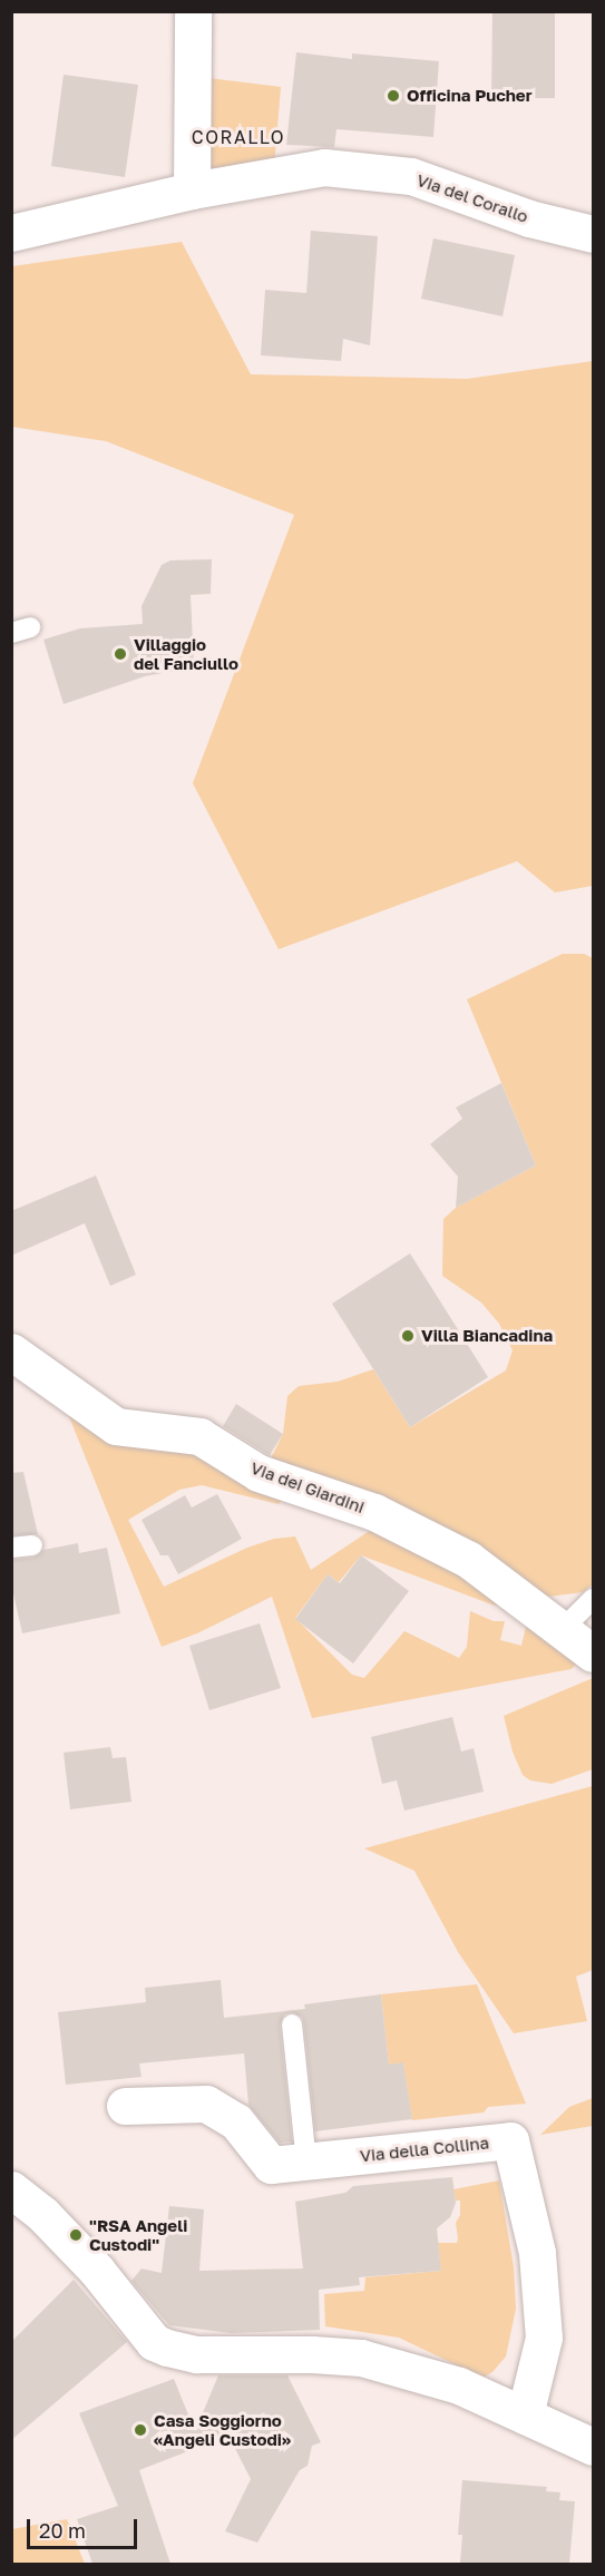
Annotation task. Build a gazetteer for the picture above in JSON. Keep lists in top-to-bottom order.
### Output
{
  "streets": {
    "street": ["Via del Corallo", "Via dei Giardini", "Via della Collina"]
  },
  "districts": ["CORALLO"],
  "places": [
    "Officina Pucher",
    "Villaggio del Fanciullo",
    "Villa Biancadina",
    "\"RSA Angeli Custodi\"",
    "Casa Soggiorno «Angeli Custodi»"
  ],
  "scale_bar": "20 m"
}
